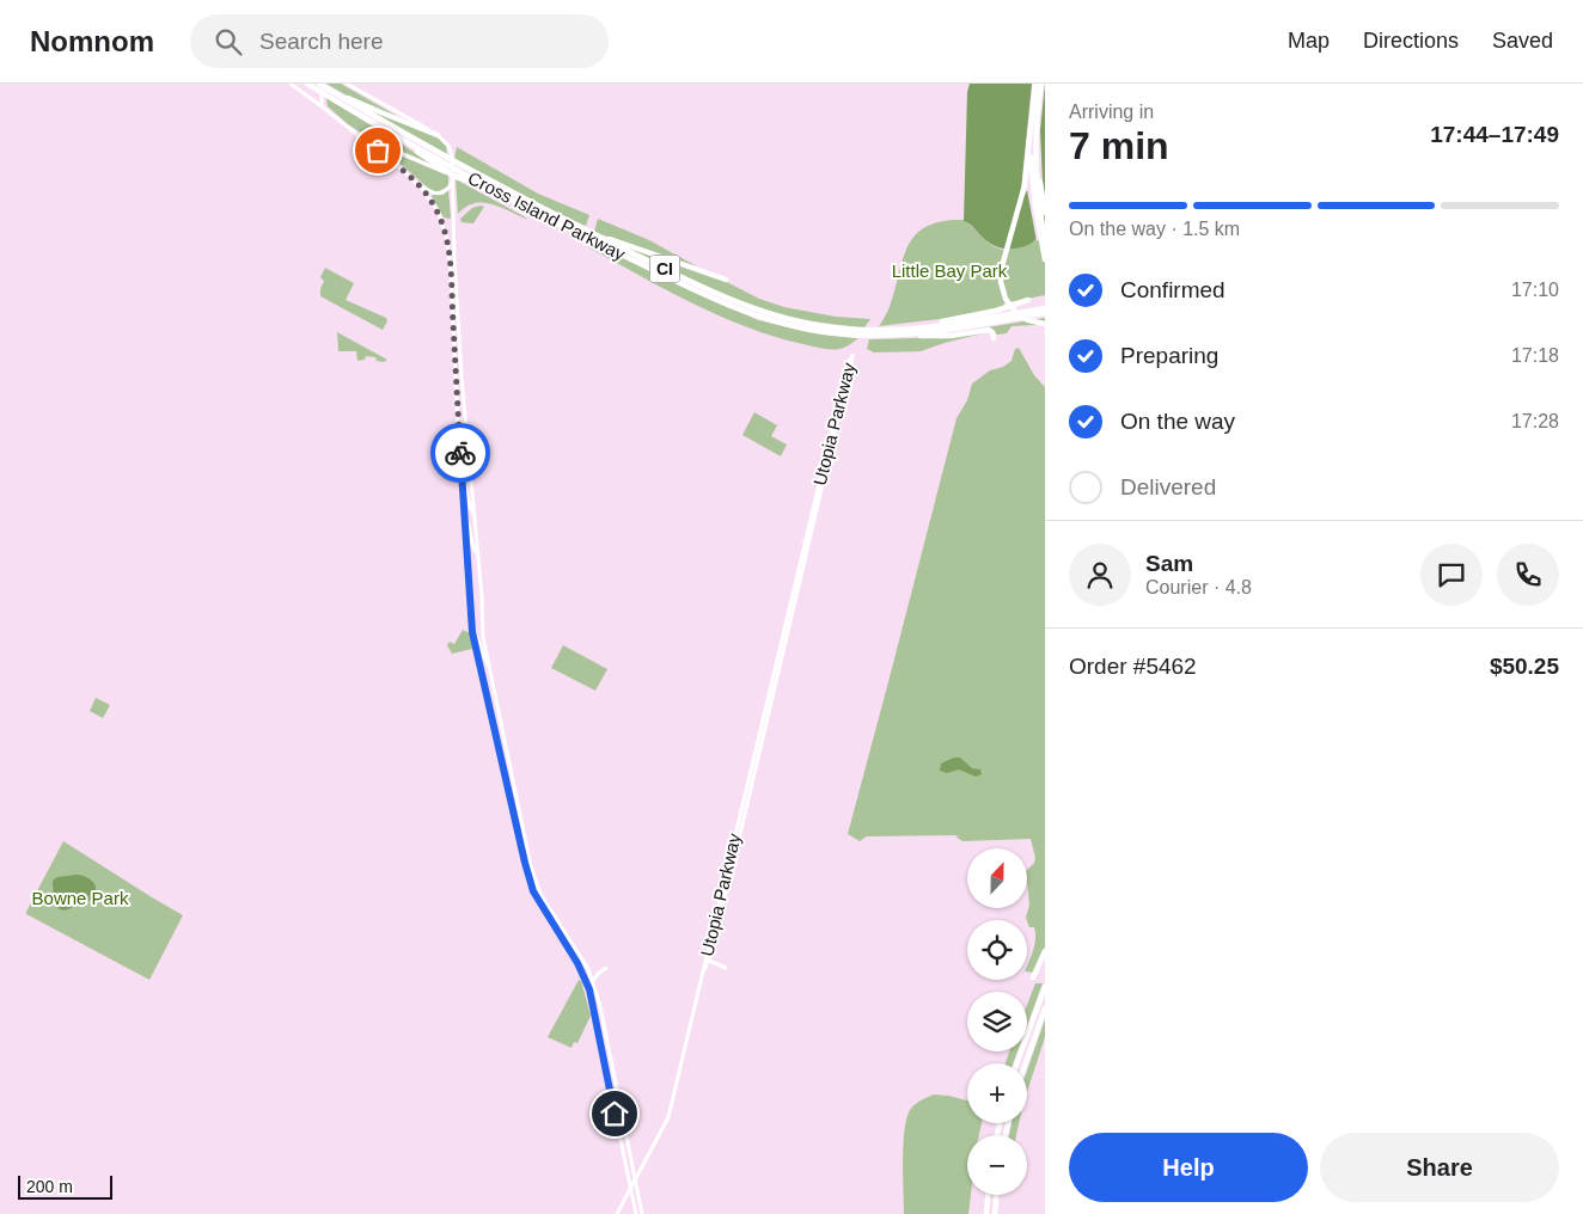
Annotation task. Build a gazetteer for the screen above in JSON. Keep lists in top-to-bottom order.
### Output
{
  "streets": {
    "highway": ["Cross Island Parkway", "CI"],
    "main road": ["Utopia Parkway"]
  },
  "parks": ["Little Bay Park", "Bowne Park"],
  "scale_bar": "200 m",
  "north": "top",
  "page": {
    "header": "Nomnom",
    "search": "Search here",
    "nav": ["Map", "Directions", "Saved"],
    "heading": ["7 min", "Arriving in", "17:44–17:49"],
    "panel": [
      "Sam",
      "Courier · 4.8",
      "Order #5462",
      "$50.25"
    ],
    "bar": "On the way · 1.5 km",
    "list": [
      ["Confirmed", "17:10"],
      ["Preparing", "17:18"],
      ["On the way", "17:28"],
      "Delivered"
    ],
    "map_buttons": ["+", "−"],
    "buttons": ["Help", "Share"],
    "scale": "200 m"
  }
}
